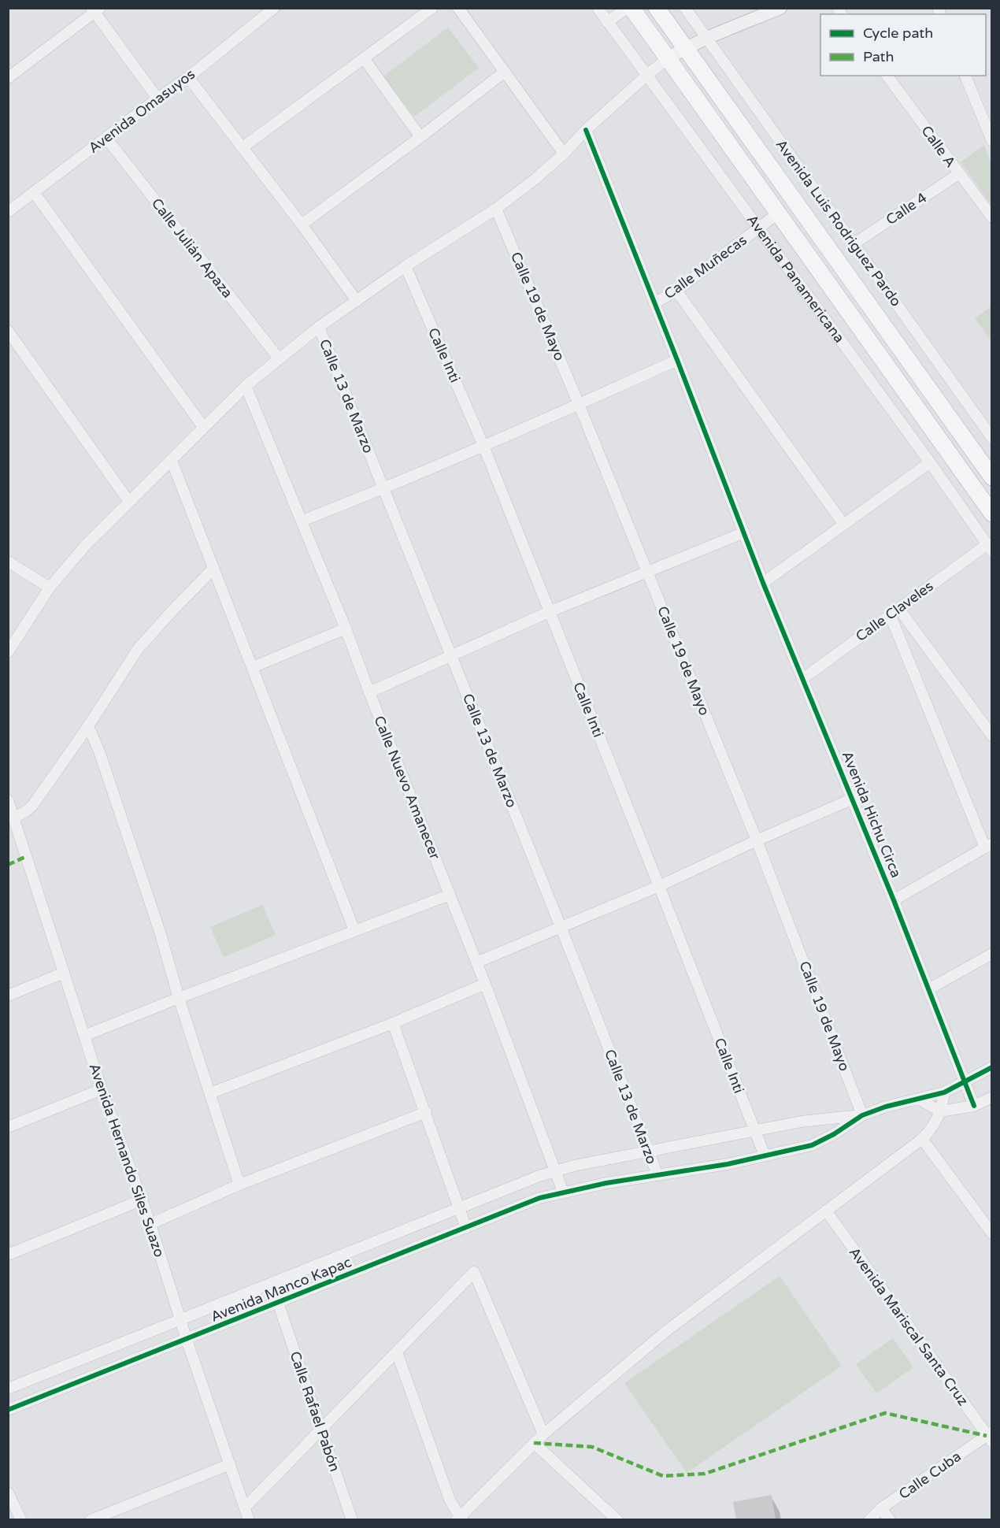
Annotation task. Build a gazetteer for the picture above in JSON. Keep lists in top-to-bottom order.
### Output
{
  "streets": {
    "highway": ["Avenida Panamericana"],
    "street": [
      "Avenida Omasuyos",
      "Calle A",
      "Calle 4",
      "Avenida Luis Rodriguez Pardo",
      "Calle Julián Apaza",
      "Calle Muñecas",
      "Calle 19 de Mayo",
      "Calle Inti",
      "Calle 13 de Marzo",
      "Calle Claveles",
      "Calle Nuevo Amanecer",
      "Avenida Hichu Circa",
      "Avenida Hernando Siles Suazo",
      "Avenida Manco Kapac",
      "Avenida Mariscal Santa Cruz",
      "Calle Rafael Pabón",
      "Calle Cuba"
    ]
  },
  "crossings": [
    ["Avenida Omasuyos", "Calle Julián Apaza"],
    ["Calle A", "Calle 4"],
    ["Calle 4", "Avenida Luis Rodriguez Pardo"],
    ["Calle Muñecas", "Avenida Panamericana"],
    ["Calle Muñecas", "Avenida Hichu Circa"],
    ["Avenida Panamericana", "Calle Claveles"],
    ["Calle 19 de Mayo", "Avenida Manco Kapac"],
    ["Calle Inti", "Avenida Manco Kapac"],
    ["Calle 13 de Marzo", "Avenida Manco Kapac"],
    ["Calle Claveles", "Avenida Hichu Circa"],
    ["Calle Nuevo Amanecer", "Avenida Manco Kapac"],
    ["Avenida Hernando Siles Suazo", "Avenida Manco Kapac"],
    ["Avenida Manco Kapac", "Calle Rafael Pabón"],
    ["Avenida Mariscal Santa Cruz", "Calle Cuba"]
  ],
  "legend": ["Cycle path", "Path"]
}
